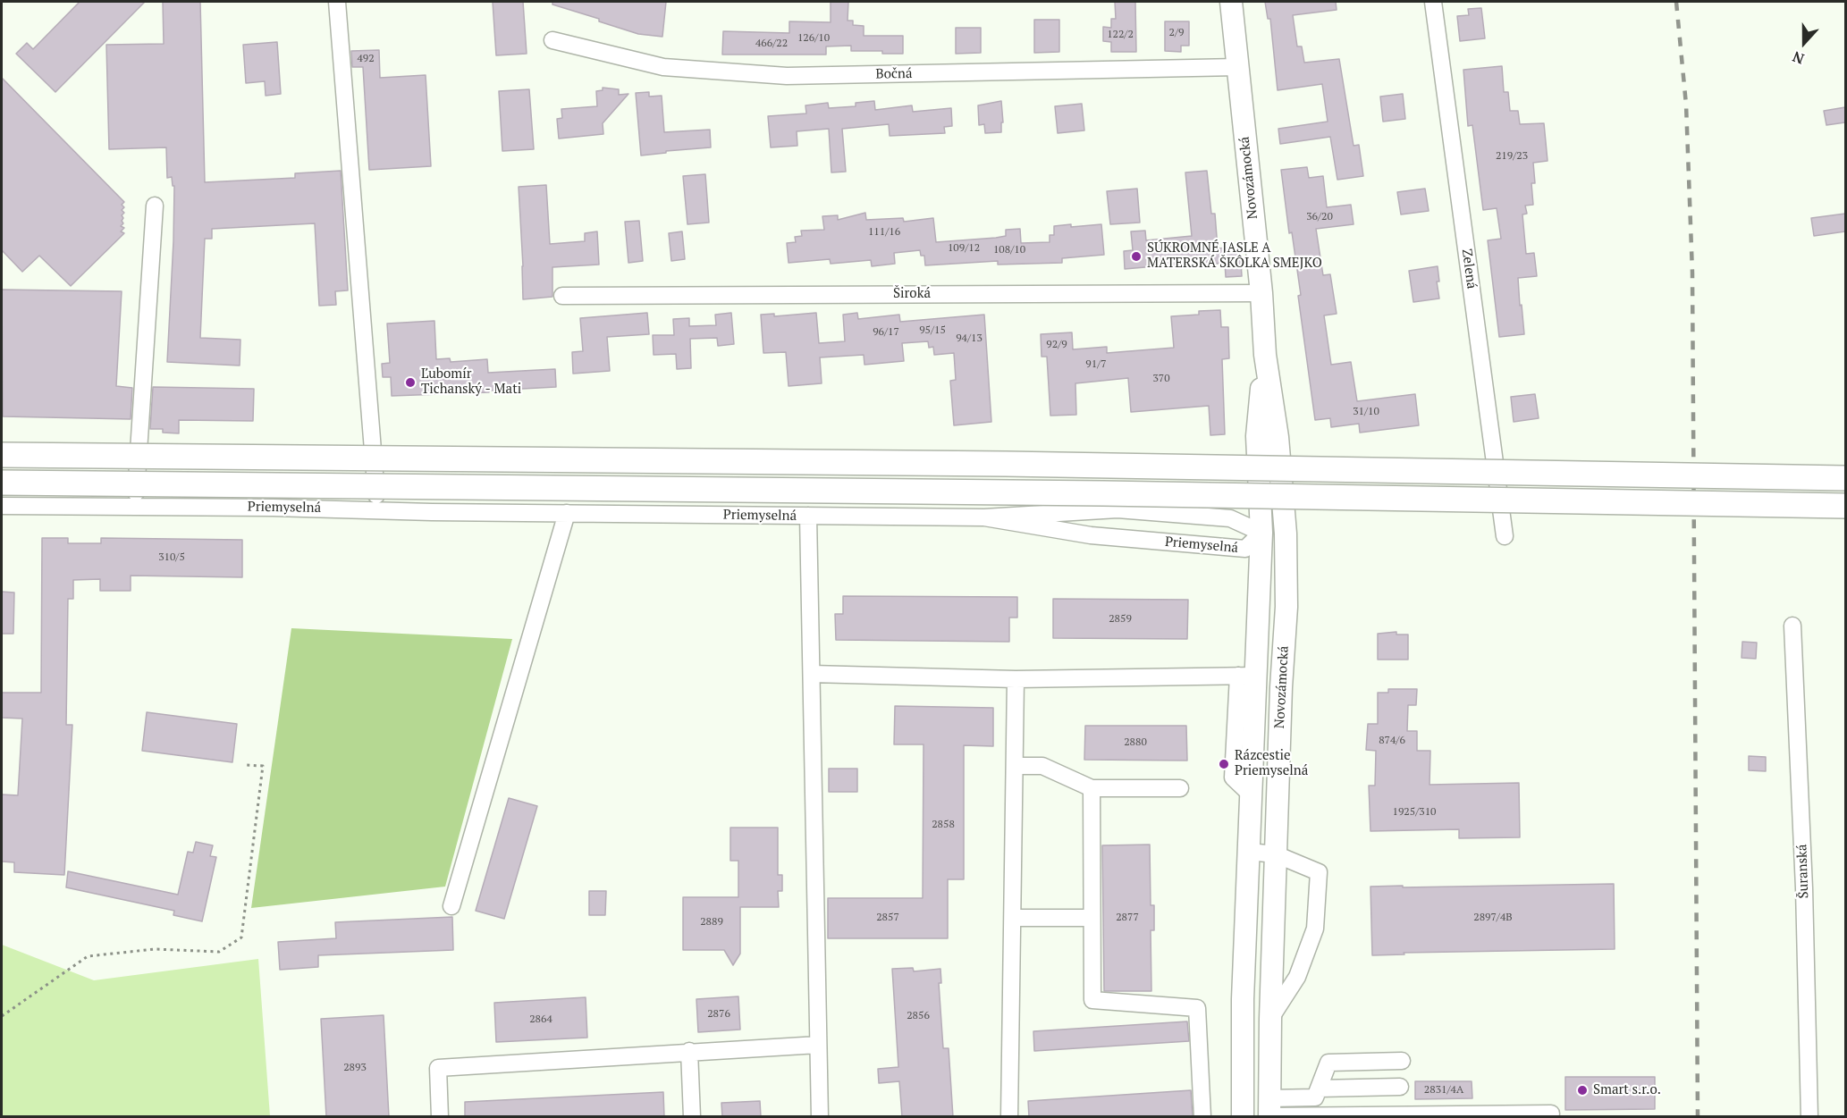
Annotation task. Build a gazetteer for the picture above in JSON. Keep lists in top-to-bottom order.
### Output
{
  "streets": {
    "main road": ["Novozámocká"],
    "street": [
      "Bočná",
      "Zelená",
      "Široká",
      "Priemyselná",
      "Šuranská"
    ]
  },
  "crossings": [
    ["Bočná", "Novozámocká"],
    ["Novozámocká", "Široká"],
    ["Novozámocká", "Priemyselná"]
  ],
  "places": [
    "SÚKROMNÉ JASLE A MATERSKÁ ŠKÔLKA SMEJKO",
    "Ľubomír Tichanský - Mati",
    "Rázcestie Priemyselná",
    "Smart s.r.o."
  ],
  "house_numbers": [
    "2/9",
    "122/2",
    "126/10",
    "466/22",
    "492",
    "219/23",
    "36/20",
    "111/16",
    "109/12",
    "108/10",
    "95/15",
    "96/17",
    "94/13",
    "92/9",
    "91/7",
    "370",
    "31/10",
    "310/5",
    "2859",
    "874/6",
    "2880",
    "1925/310",
    "2858",
    "2857",
    "2877",
    "2897/4B",
    "2889",
    "2876",
    "2856",
    "2864",
    "2893",
    "2831/4A"
  ],
  "north": "bottom"
}
